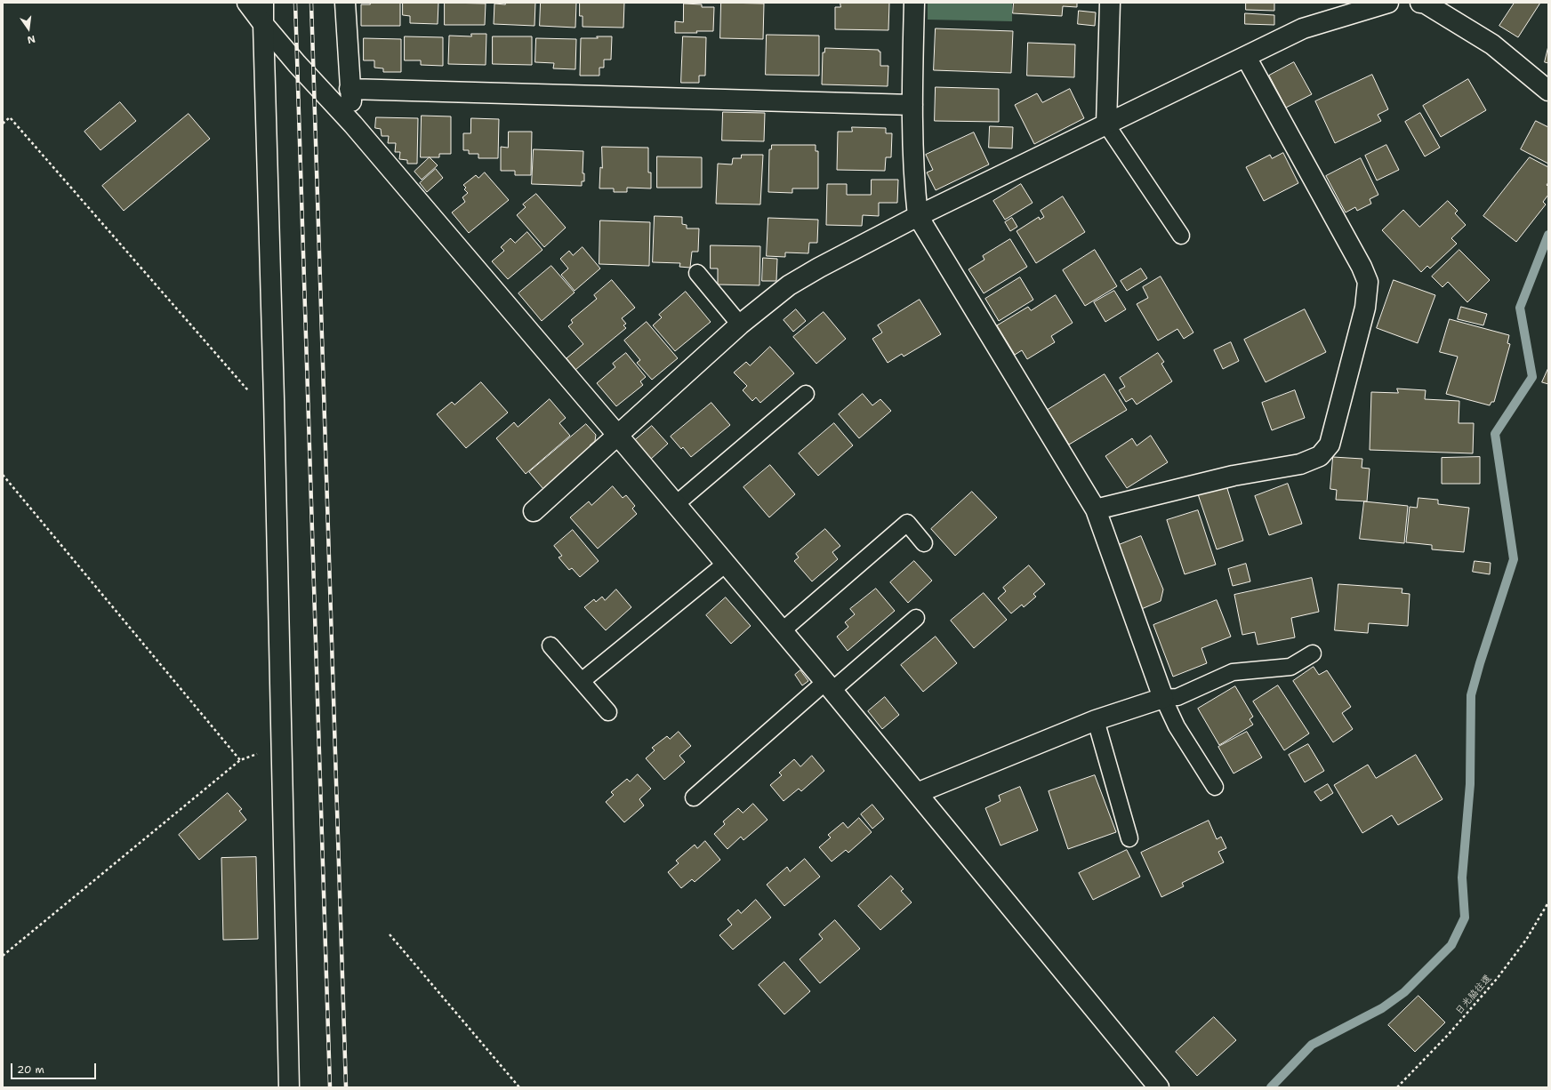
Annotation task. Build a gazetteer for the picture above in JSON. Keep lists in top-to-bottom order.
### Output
{
  "streets": {
    "path": ["日光脇往還"]
  },
  "scale_bar": "20 m",
  "north": "bottom"
}
